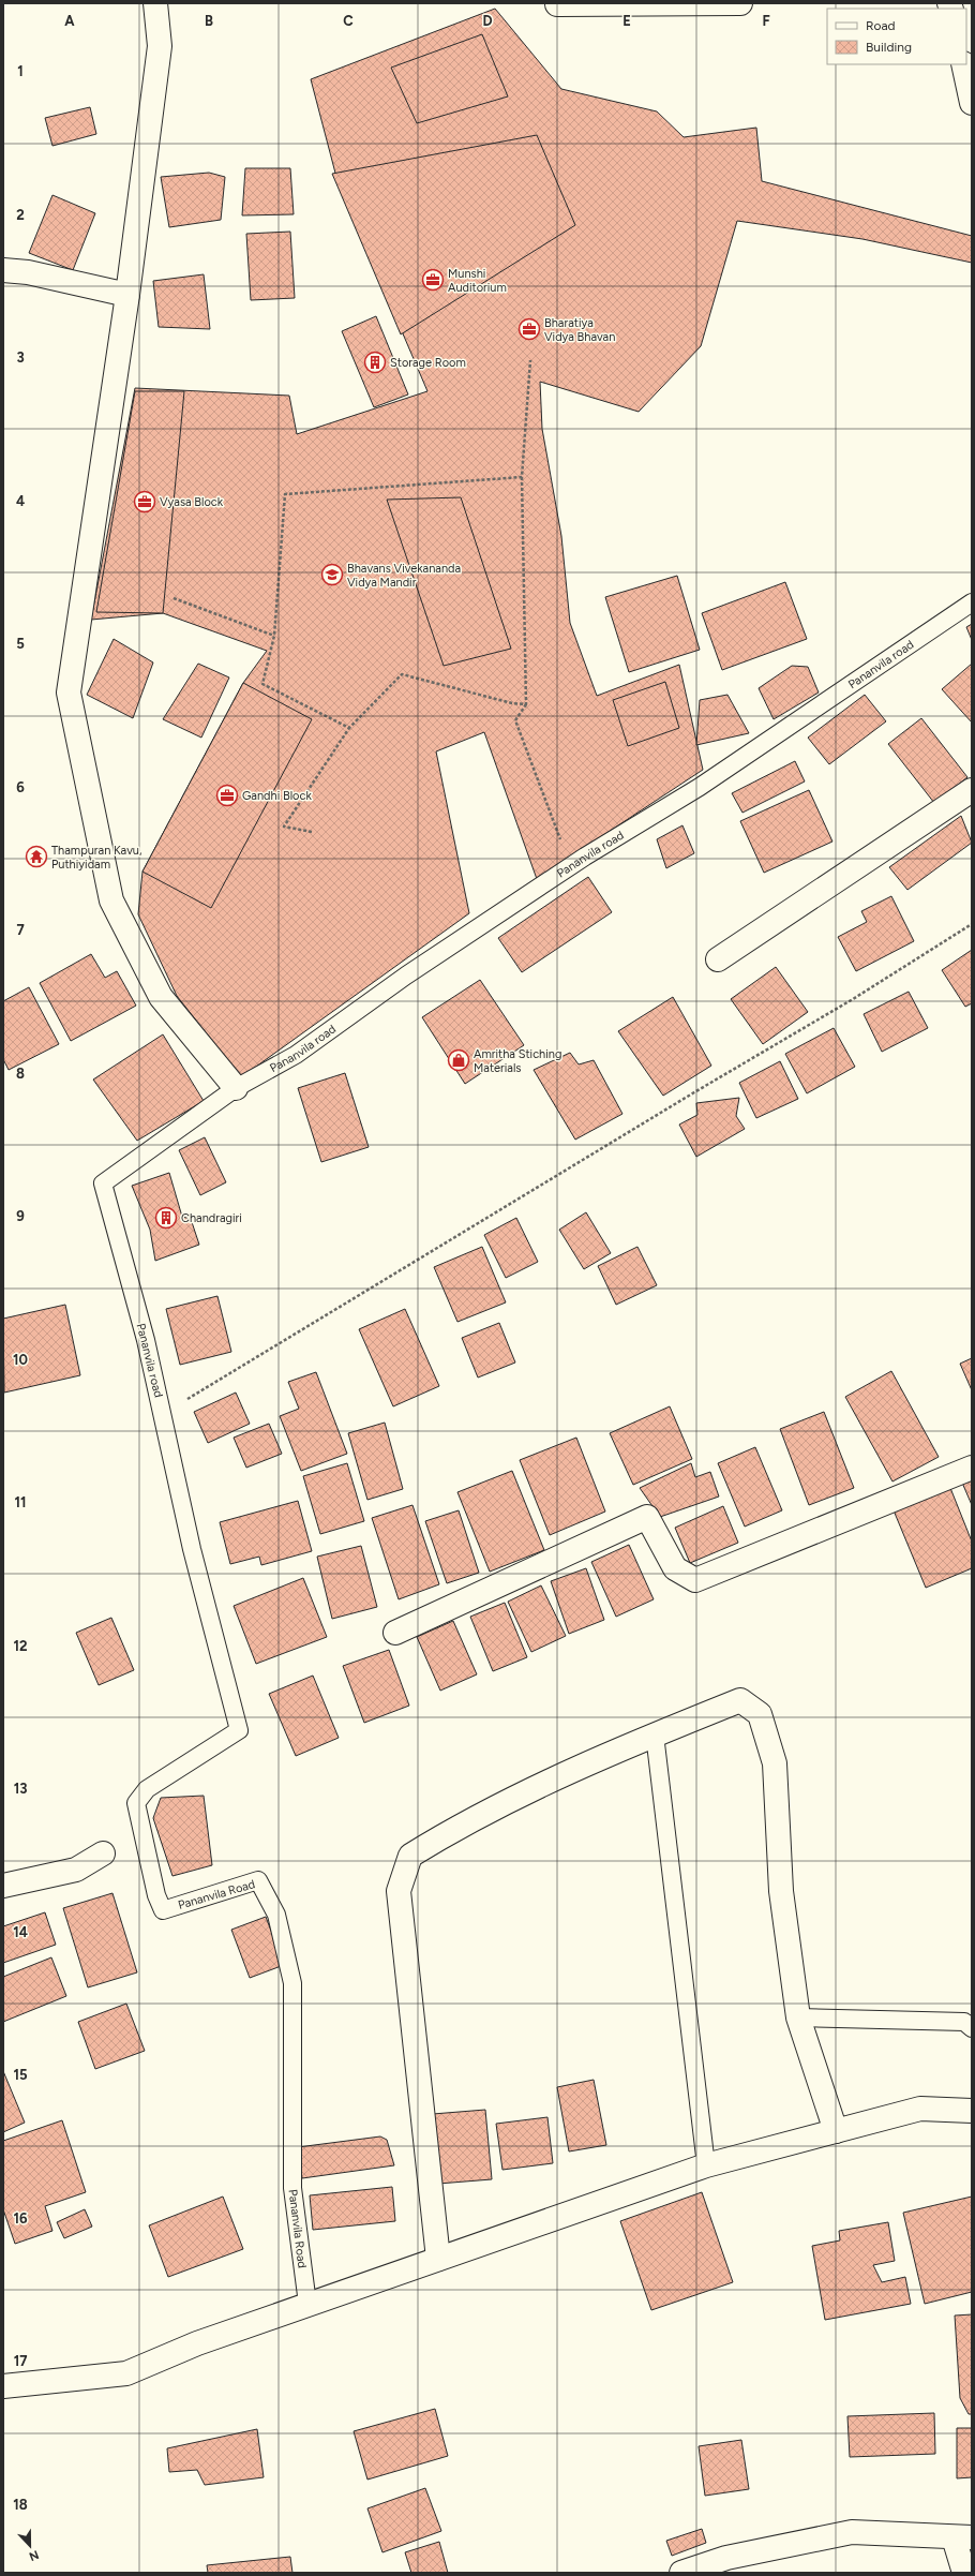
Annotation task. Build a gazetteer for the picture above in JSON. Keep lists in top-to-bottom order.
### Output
{
  "streets": {
    "lane": ["Pananvila road", "Pananvila Road"]
  },
  "crossings": [
    ["Pananvila road", "Pananvila Road"]
  ],
  "places": {
    "office": [
      "Munshi Auditorium",
      "Bharatiya Vidya Bhavan",
      "Vyasa Block",
      "Gandhi Block"
    ],
    "building": ["Storage Room", "Chandragiri"],
    "school or university": ["Bhavans Vivekananda Vidya Mandir"],
    "temple": ["Thampuran Kavu, Puthiyidam"],
    "shop": ["Amritha Stiching Materials"]
  },
  "legend": ["Road", "Building"],
  "north": "bottom",
  "grid": {
    "columns": [
      "A",
      "B",
      "C",
      "D",
      "E",
      "F"
    ],
    "rows": [
      "1",
      "2",
      "3",
      "4",
      "5",
      "6",
      "7",
      "8",
      "9",
      "10",
      "11",
      "12",
      "13",
      "14",
      "15",
      "16",
      "17",
      "18"
    ]
  }
}
